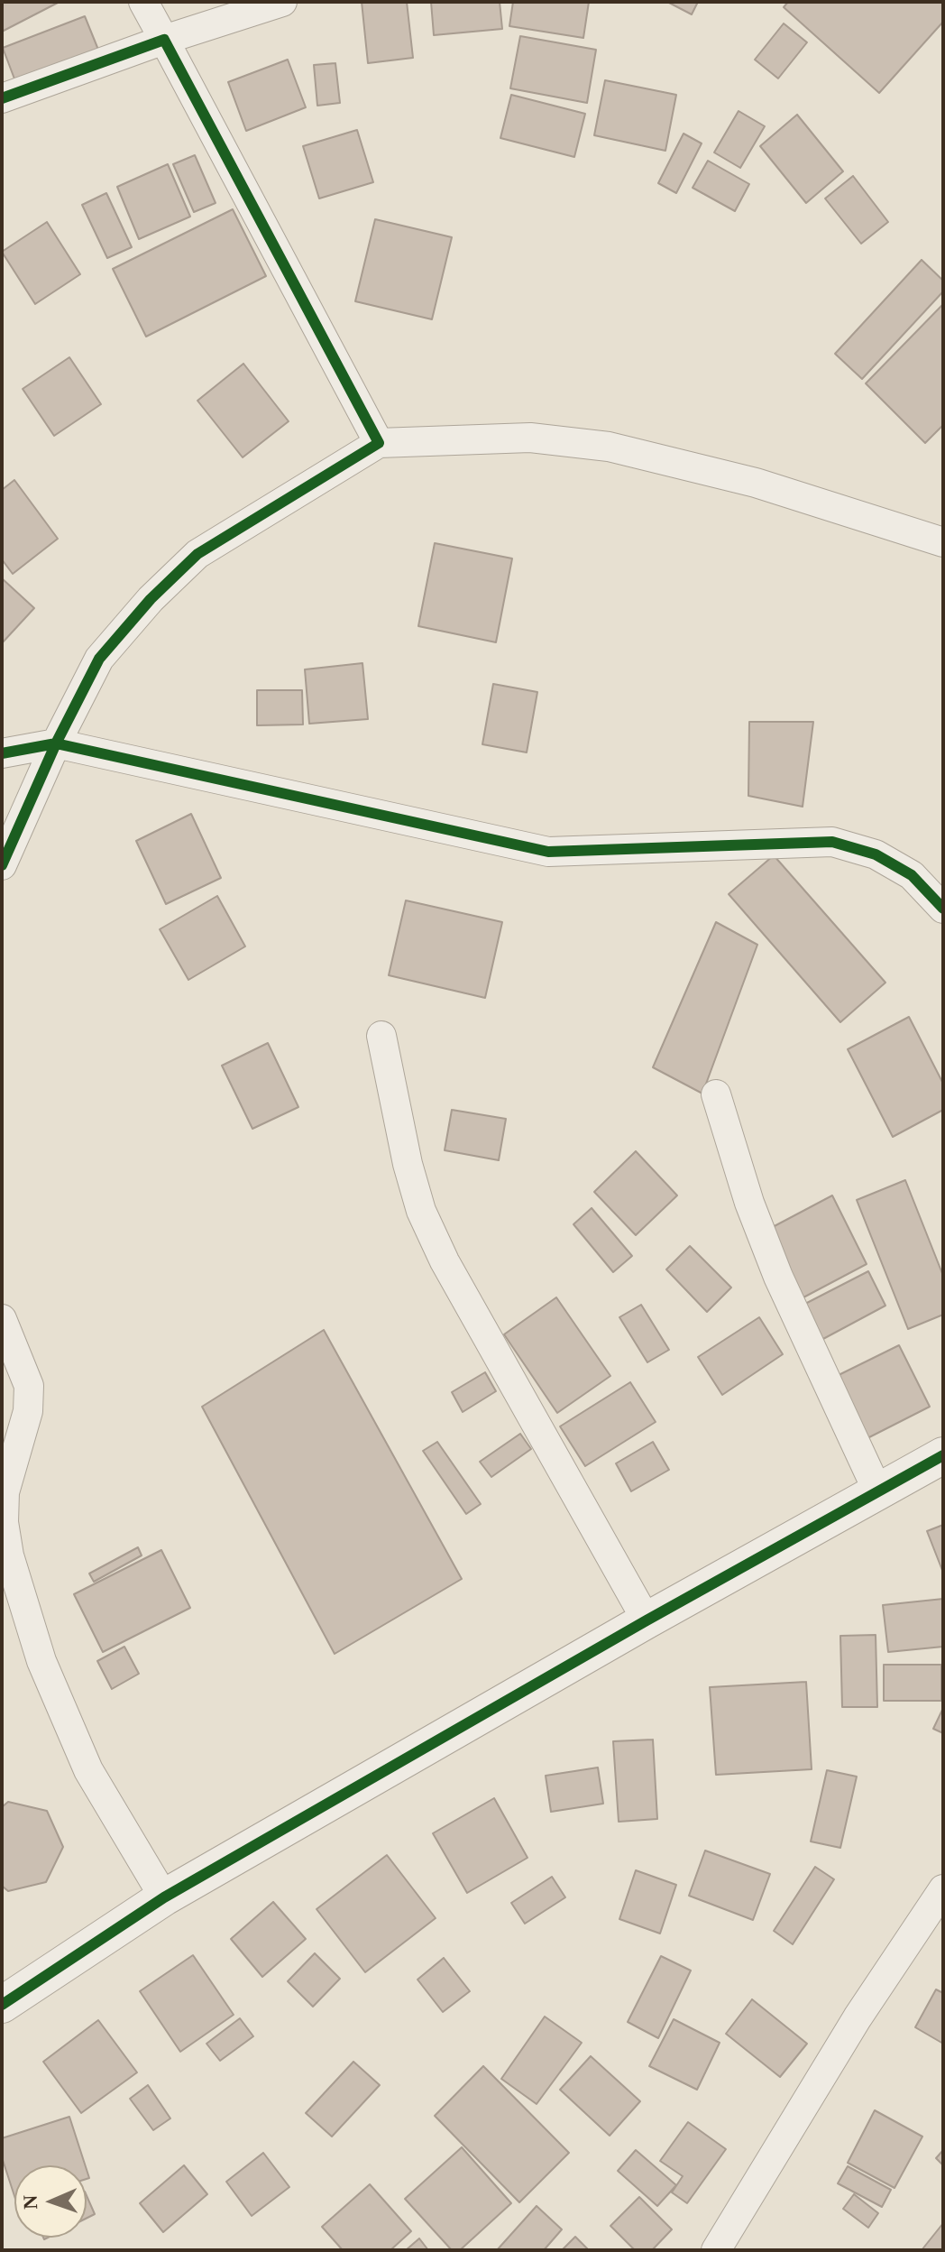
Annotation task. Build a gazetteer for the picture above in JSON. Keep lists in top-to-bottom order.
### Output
{
  "north": "left"
}
